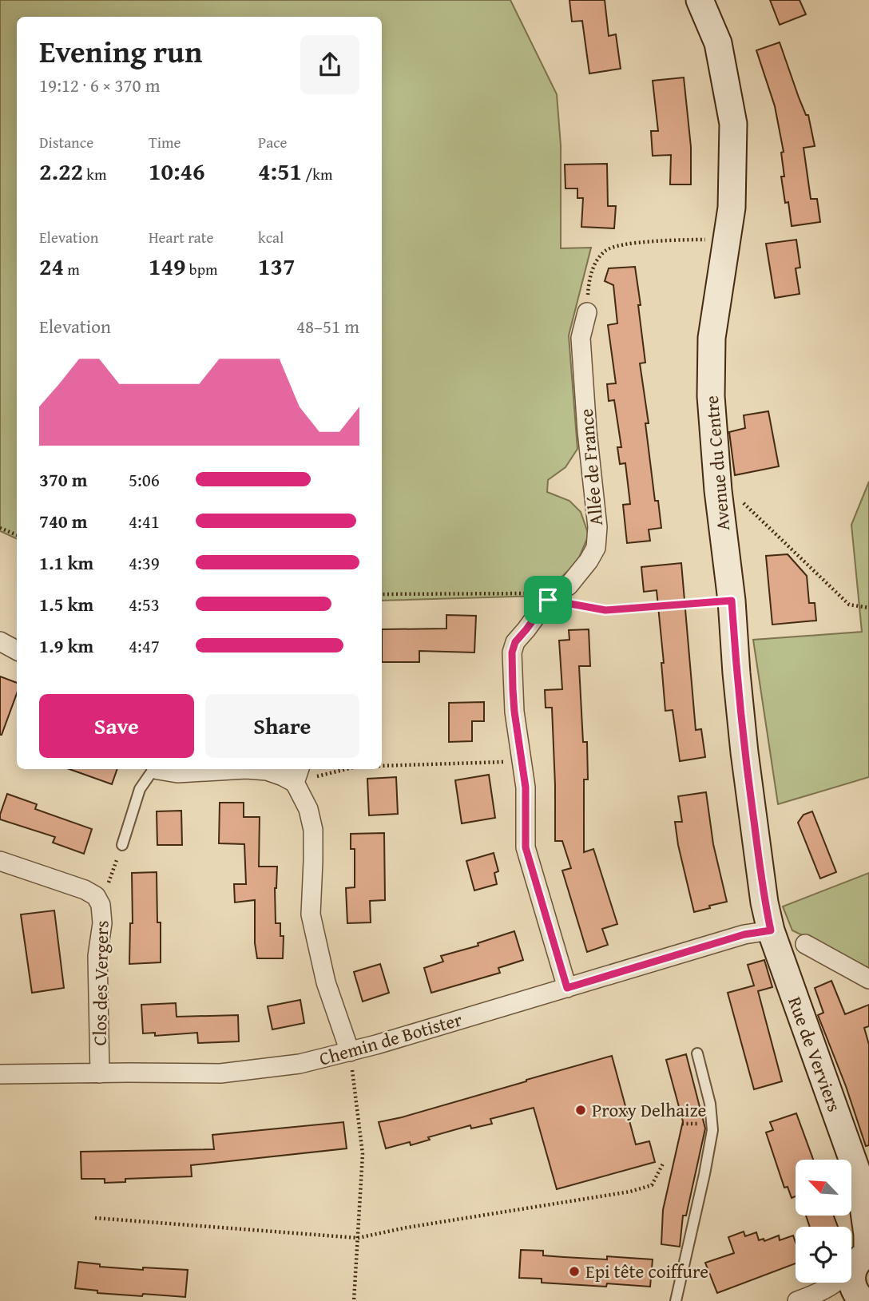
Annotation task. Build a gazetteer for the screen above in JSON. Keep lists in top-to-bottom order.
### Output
{
  "streets": {
    "street": [
      "Avenue du Centre",
      "Allée de France",
      "Clos des Vergers",
      "Chemin de Botister",
      "Rue de Verviers"
    ]
  },
  "crossings": [
    ["Avenue du Centre", "Chemin de Botister"],
    ["Avenue du Centre", "Rue de Verviers"],
    ["Allée de France", "Chemin de Botister"],
    ["Clos des Vergers", "Chemin de Botister"],
    ["Chemin de Botister", "Rue de Verviers"]
  ],
  "places": ["Proxy Delhaize", "Epi tête coiffure"],
  "north": "top left",
  "page": {
    "heading": ["Evening run", "19:12 · 6 × 370 m"],
    "stats": [
      ["Distance", "2.22 km"],
      ["Time", "10:46"],
      ["Pace", "4:51 /km"],
      ["Elevation", "24 m"],
      ["Heart rate", "149 bpm"],
      ["kcal", "137"]
    ],
    "chart": ["Elevation", "48–51 m"],
    "list": [
      {
        "name": "370 m",
        "note": "5:06"
      },
      {
        "name": "740 m",
        "note": "4:41"
      },
      {
        "name": "1.1 km",
        "note": "4:39"
      },
      {
        "name": "1.5 km",
        "note": "4:53"
      },
      {
        "name": "1.9 km",
        "note": "4:47"
      }
    ],
    "buttons": ["Save", "Share"]
  }
}
